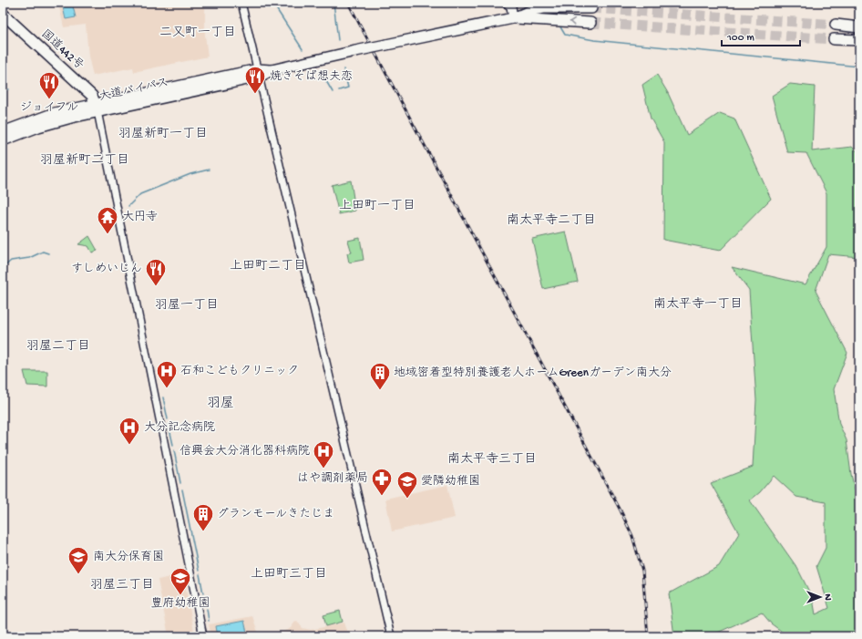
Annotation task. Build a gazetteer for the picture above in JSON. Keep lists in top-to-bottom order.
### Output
{
  "streets": {
    "highway": ["国道442号", "大道バイパス"]
  },
  "crossings": [
    ["国道442号", "大道バイパス"]
  ],
  "districts": [
    "二又町一丁目",
    "羽屋新町一丁目",
    "羽屋新町二丁目",
    "上田町一丁目",
    "南太平寺二丁目",
    "上田町二丁目",
    "南太平寺一丁目",
    "羽屋一丁目",
    "羽屋二丁目",
    "羽屋",
    "南太平寺三丁目",
    "上田町三丁目",
    "羽屋三丁目"
  ],
  "places": {
    "restaurant": ["焼きそば想夫恋", "ジョイフル", "すしめいじん"],
    "temple": ["大円寺"],
    "hospital": ["石和こどもクリニック", "大分記念病院", "信興会大分消化器科病院"],
    "building": ["地域密着型特別養護老人ホームGreenガーデン南大分", "グランモールきたじま"],
    "pharmacy": ["はや調剤薬局"],
    "school or university": ["愛隣幼稚園", "南大分保育園", "豊府幼稚園"]
  },
  "scale_bar": "100 m",
  "north": "right"
}
